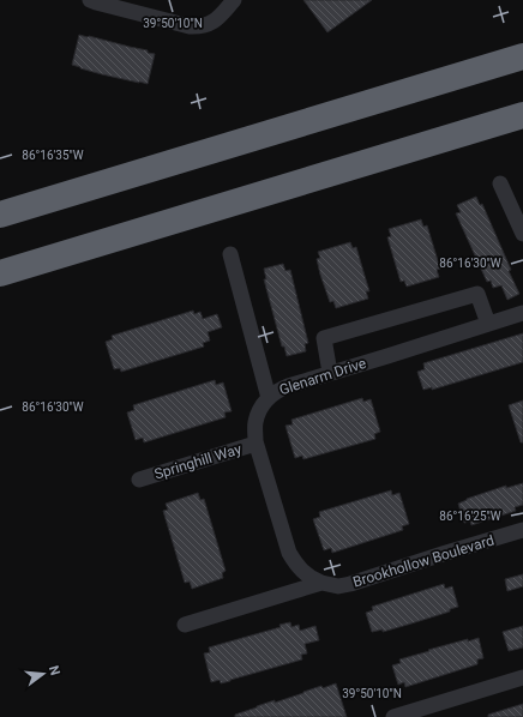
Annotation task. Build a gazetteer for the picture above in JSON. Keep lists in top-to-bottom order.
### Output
{
  "streets": {
    "street": ["Glenarm Drive", "Springhill Way", "Brookhollow Boulevard"]
  },
  "crossings": [
    ["Glenarm Drive", "Springhill Way"],
    ["Glenarm Drive", "Brookhollow Boulevard"]
  ],
  "north": "right",
  "coordinates": [
    "39°50'10\"N",
    "86°16'35\"W",
    "86°16'30\"W",
    "86°16'25\"W"
  ]
}
